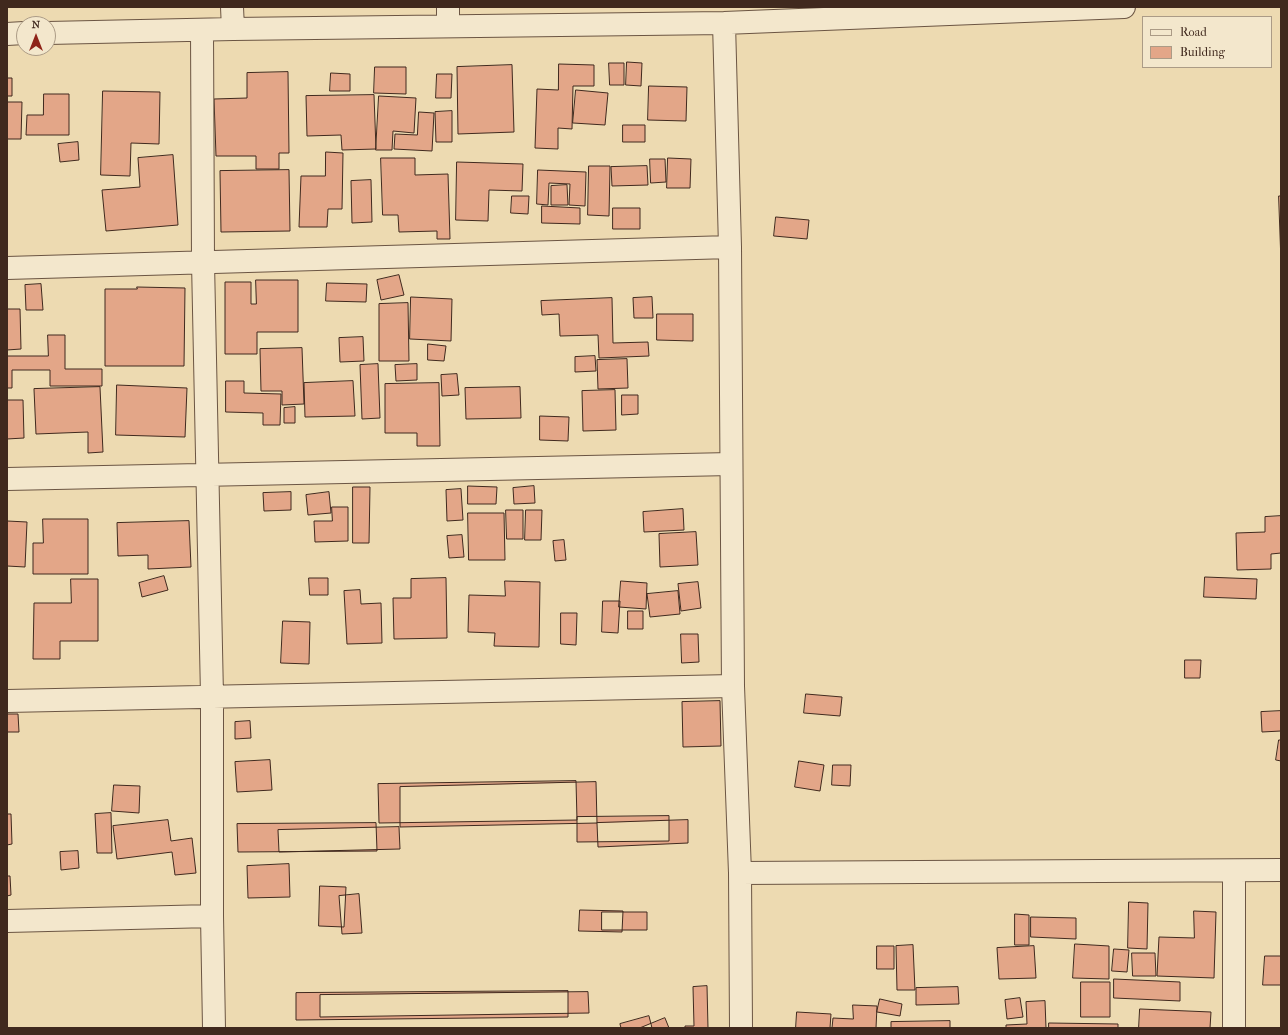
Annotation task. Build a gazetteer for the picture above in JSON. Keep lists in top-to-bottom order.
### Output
{
  "legend": ["Road", "Building"],
  "north": "top"
}
